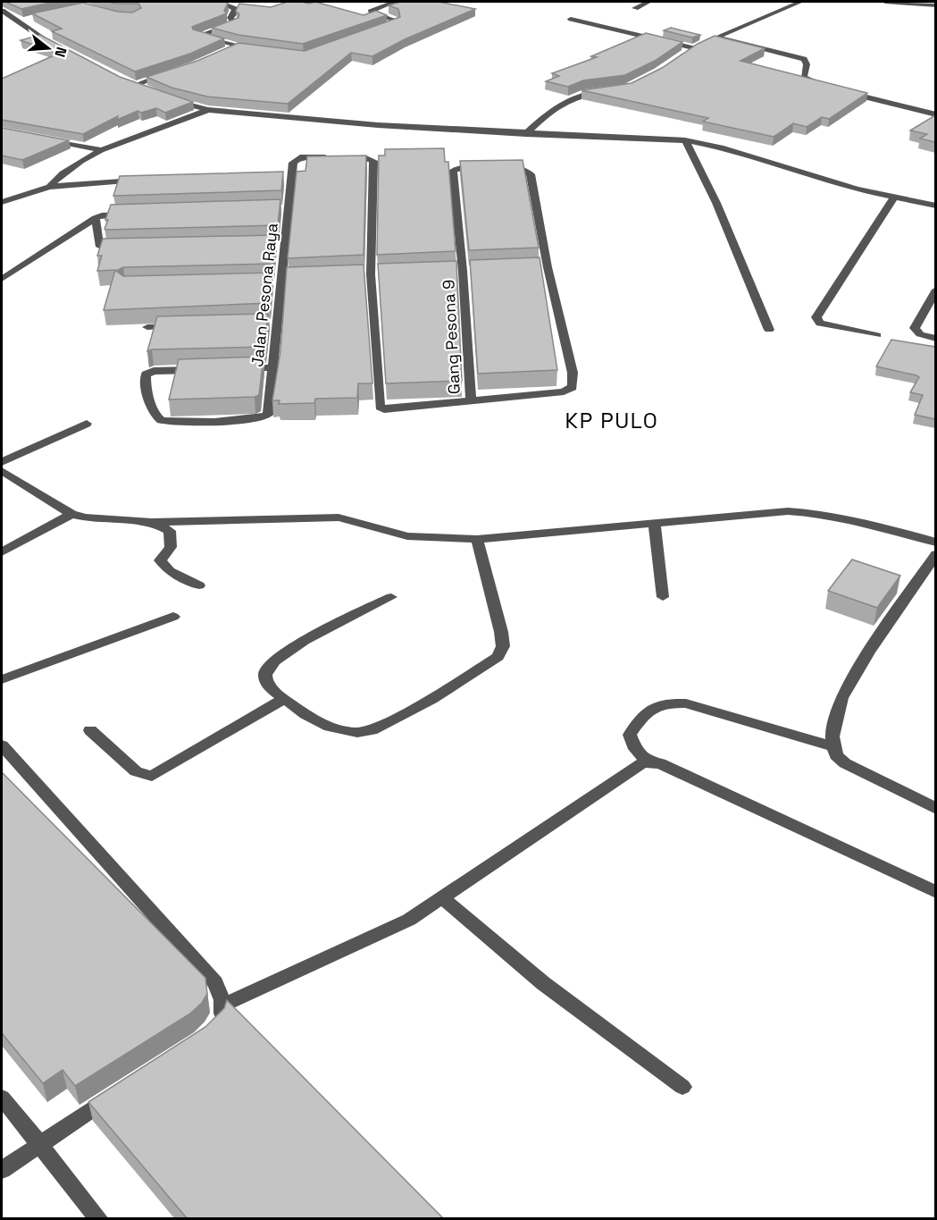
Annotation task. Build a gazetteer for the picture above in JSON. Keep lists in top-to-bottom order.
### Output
{
  "streets": {
    "street": ["Jalan Pesona Raya", "Gang Pesona 9"]
  },
  "crossings": [
    ["Jalan Pesona Raya", "Gang Pesona 9"]
  ],
  "districts": ["KP PULO"],
  "north": "right"
}
